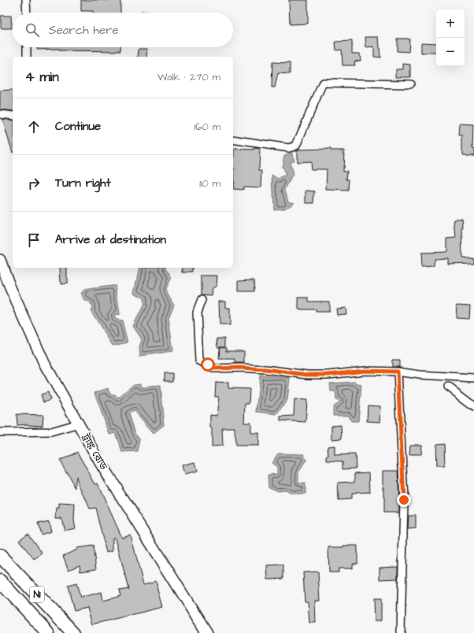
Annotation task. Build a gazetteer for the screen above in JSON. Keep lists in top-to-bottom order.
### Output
{
  "streets": {
    "highway": ["N1"],
    "main road": ["ট্রাঙ্ক রোড"]
  },
  "page": {
    "map_buttons": ["+", "−"],
    "search": "Search here",
    "heading": ["4 min", "Walk · 270 m"],
    "list": [
      ["Continue", "160 m"],
      ["Turn right", "110 m"],
      "Arrive at destination"
    ]
  }
}
